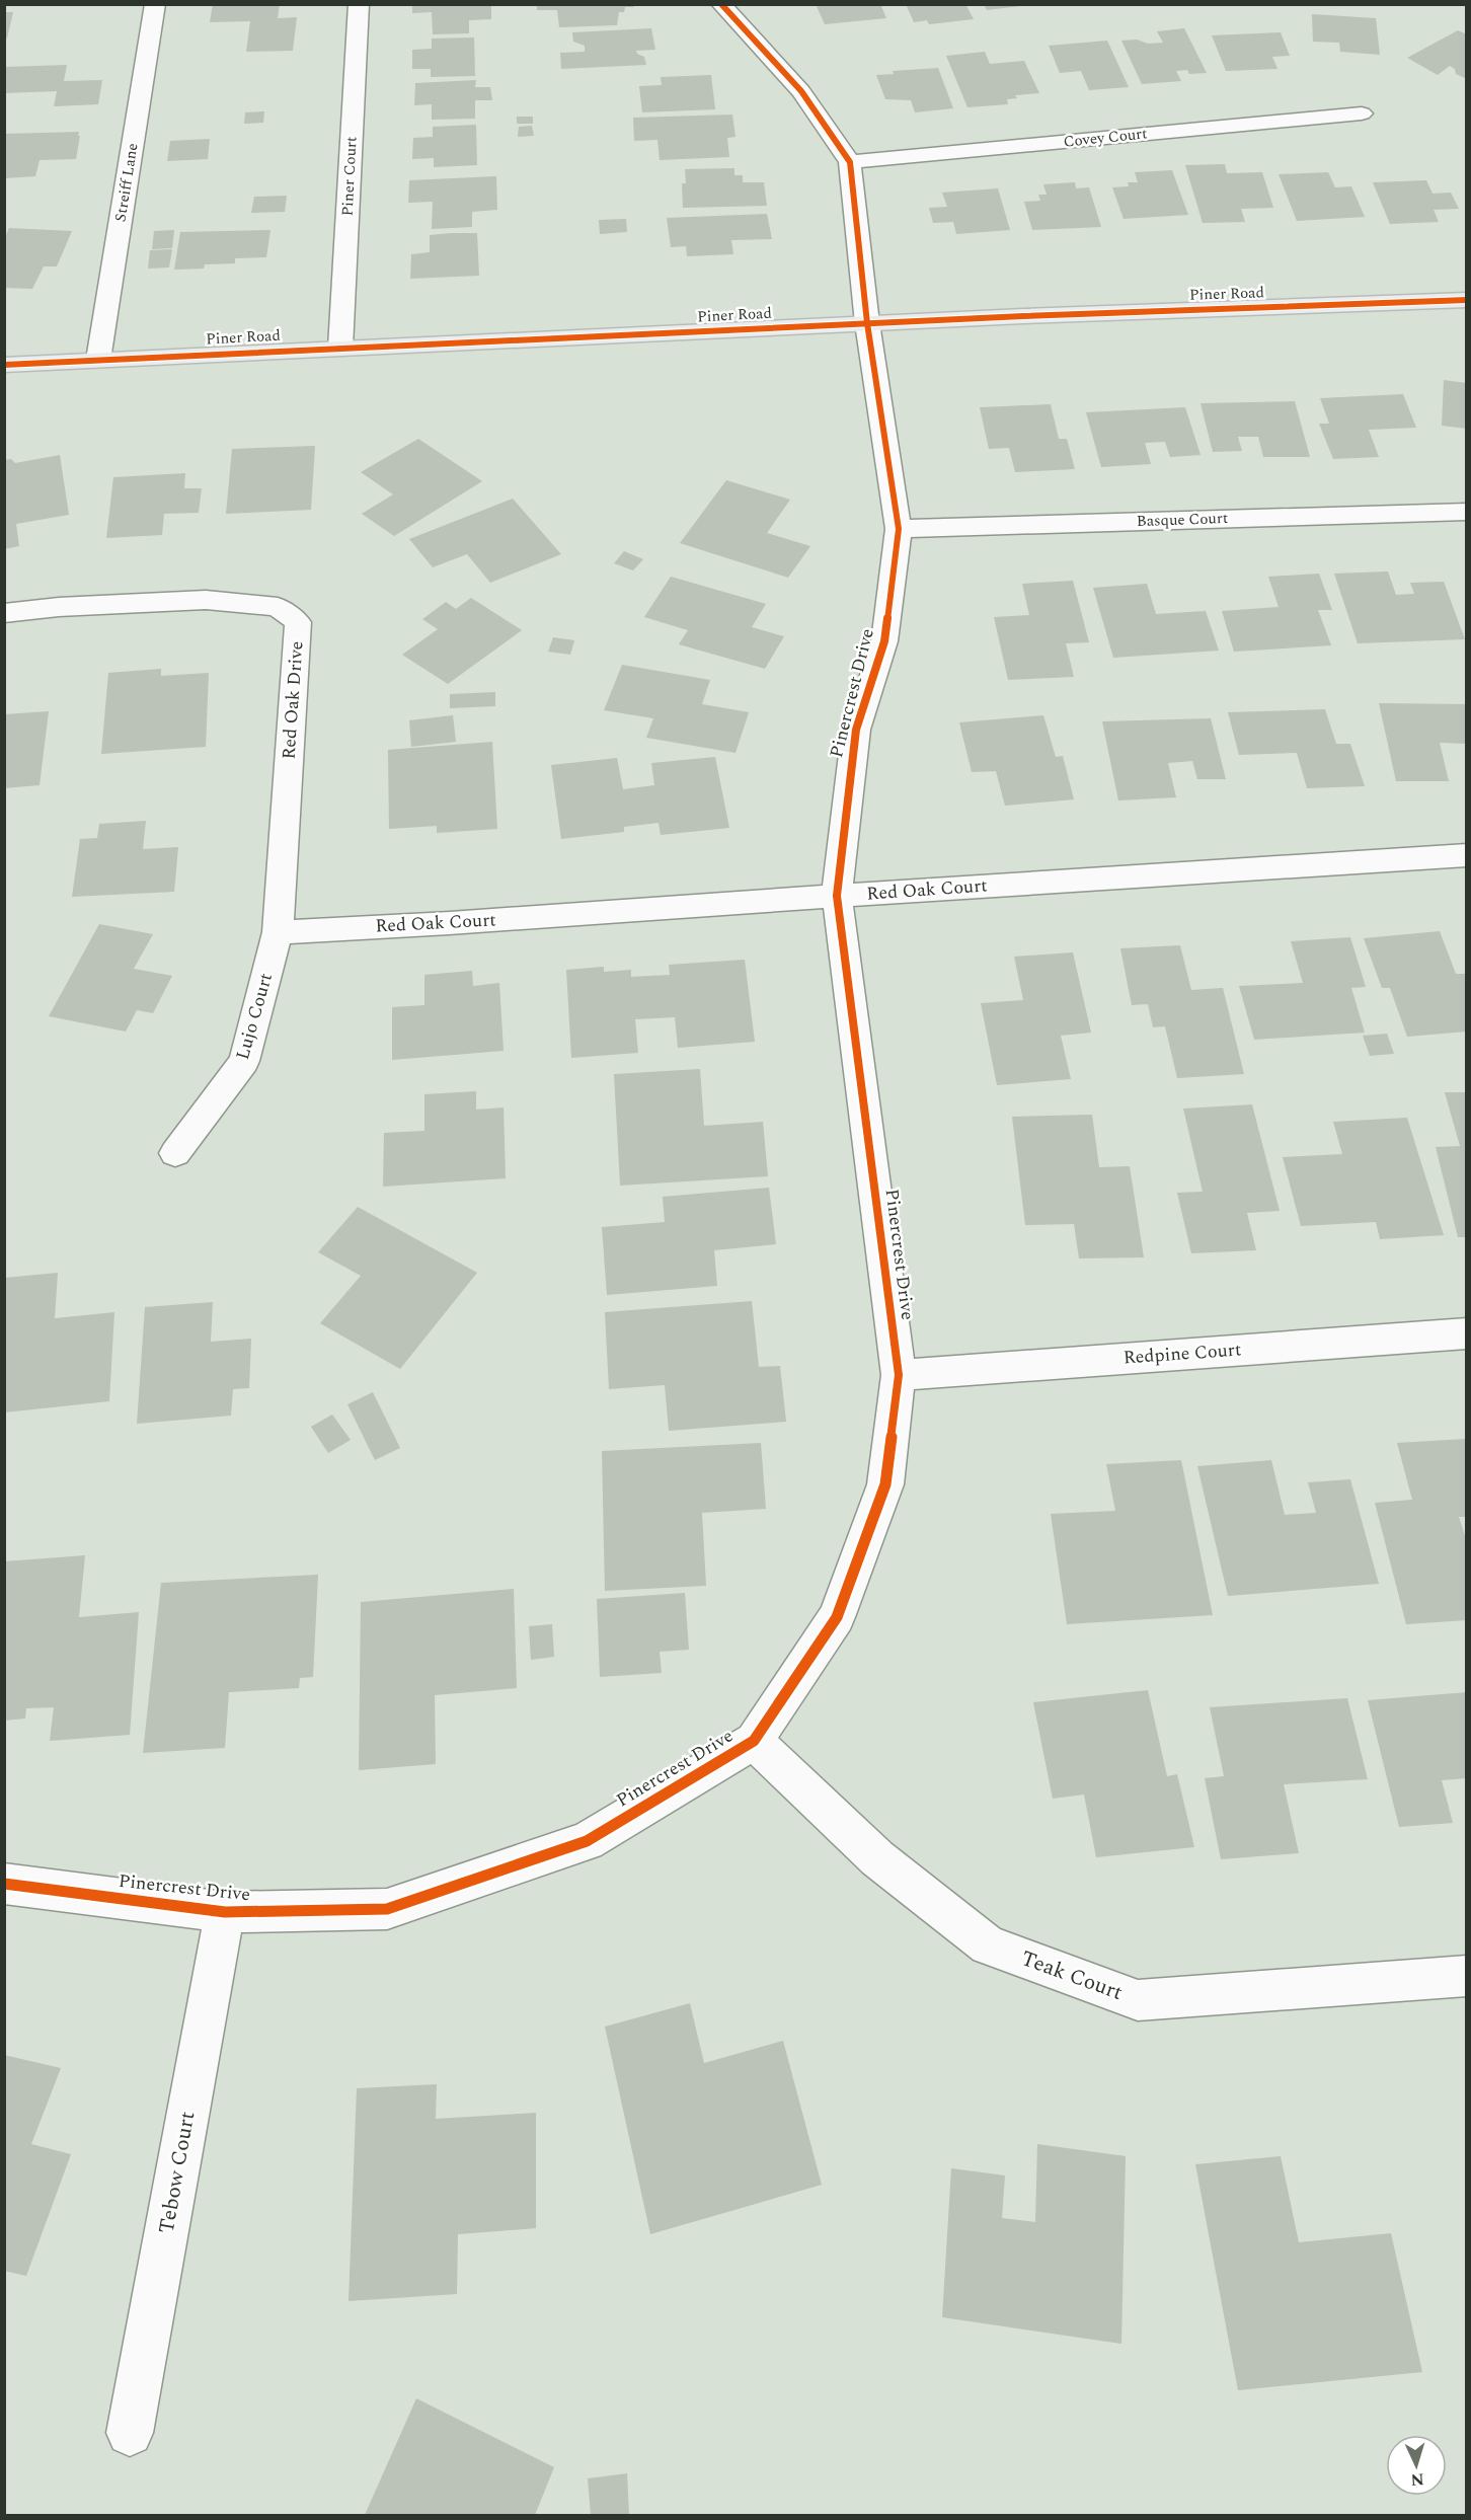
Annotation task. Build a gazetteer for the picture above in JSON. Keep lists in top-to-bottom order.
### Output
{
  "streets": {
    "main road": ["Piner Road"],
    "street": [
      "Covey Court",
      "Piner Court",
      "Streiff Lane",
      "Basque Court",
      "Pinercrest Drive",
      "Red Oak Drive",
      "Red Oak Court",
      "Lujo Court",
      "Redpine Court",
      "Teak Court",
      "Tebow Court"
    ]
  },
  "crossings": [
    ["Covey Court", "Pinercrest Drive"],
    ["Piner Court", "Piner Road"],
    ["Streiff Lane", "Piner Road"],
    ["Piner Road", "Pinercrest Drive"],
    ["Basque Court", "Pinercrest Drive"],
    ["Pinercrest Drive", "Red Oak Court"],
    ["Pinercrest Drive", "Redpine Court"],
    ["Pinercrest Drive", "Teak Court"],
    ["Pinercrest Drive", "Tebow Court"],
    ["Red Oak Drive", "Red Oak Court"],
    ["Red Oak Drive", "Lujo Court"],
    ["Red Oak Court", "Lujo Court"]
  ],
  "north": "bottom"
}
